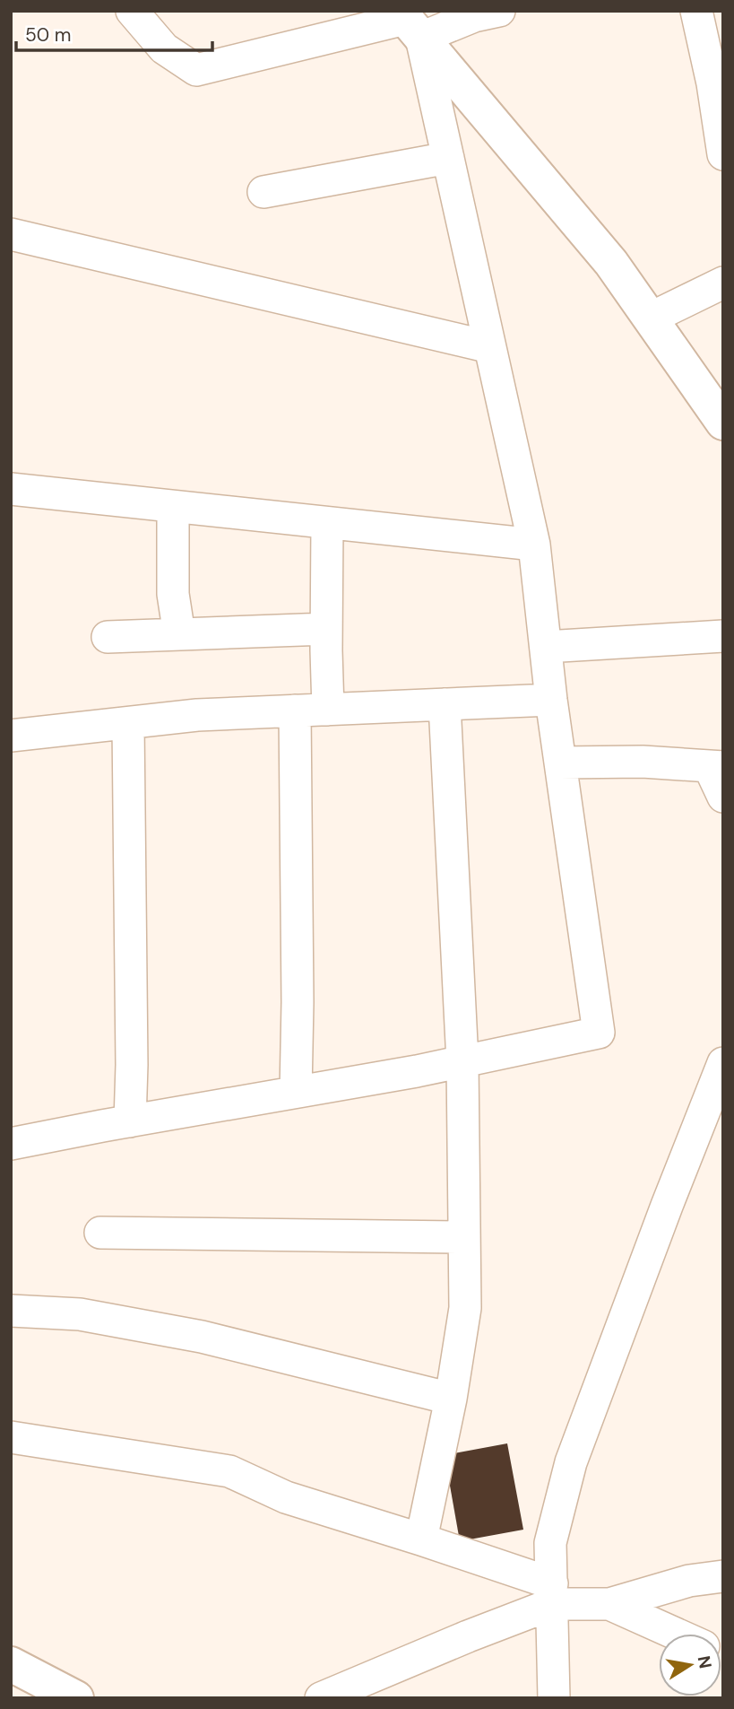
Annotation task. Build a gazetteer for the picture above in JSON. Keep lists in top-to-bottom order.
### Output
{
  "scale_bar": "50 m",
  "north": "right"
}
